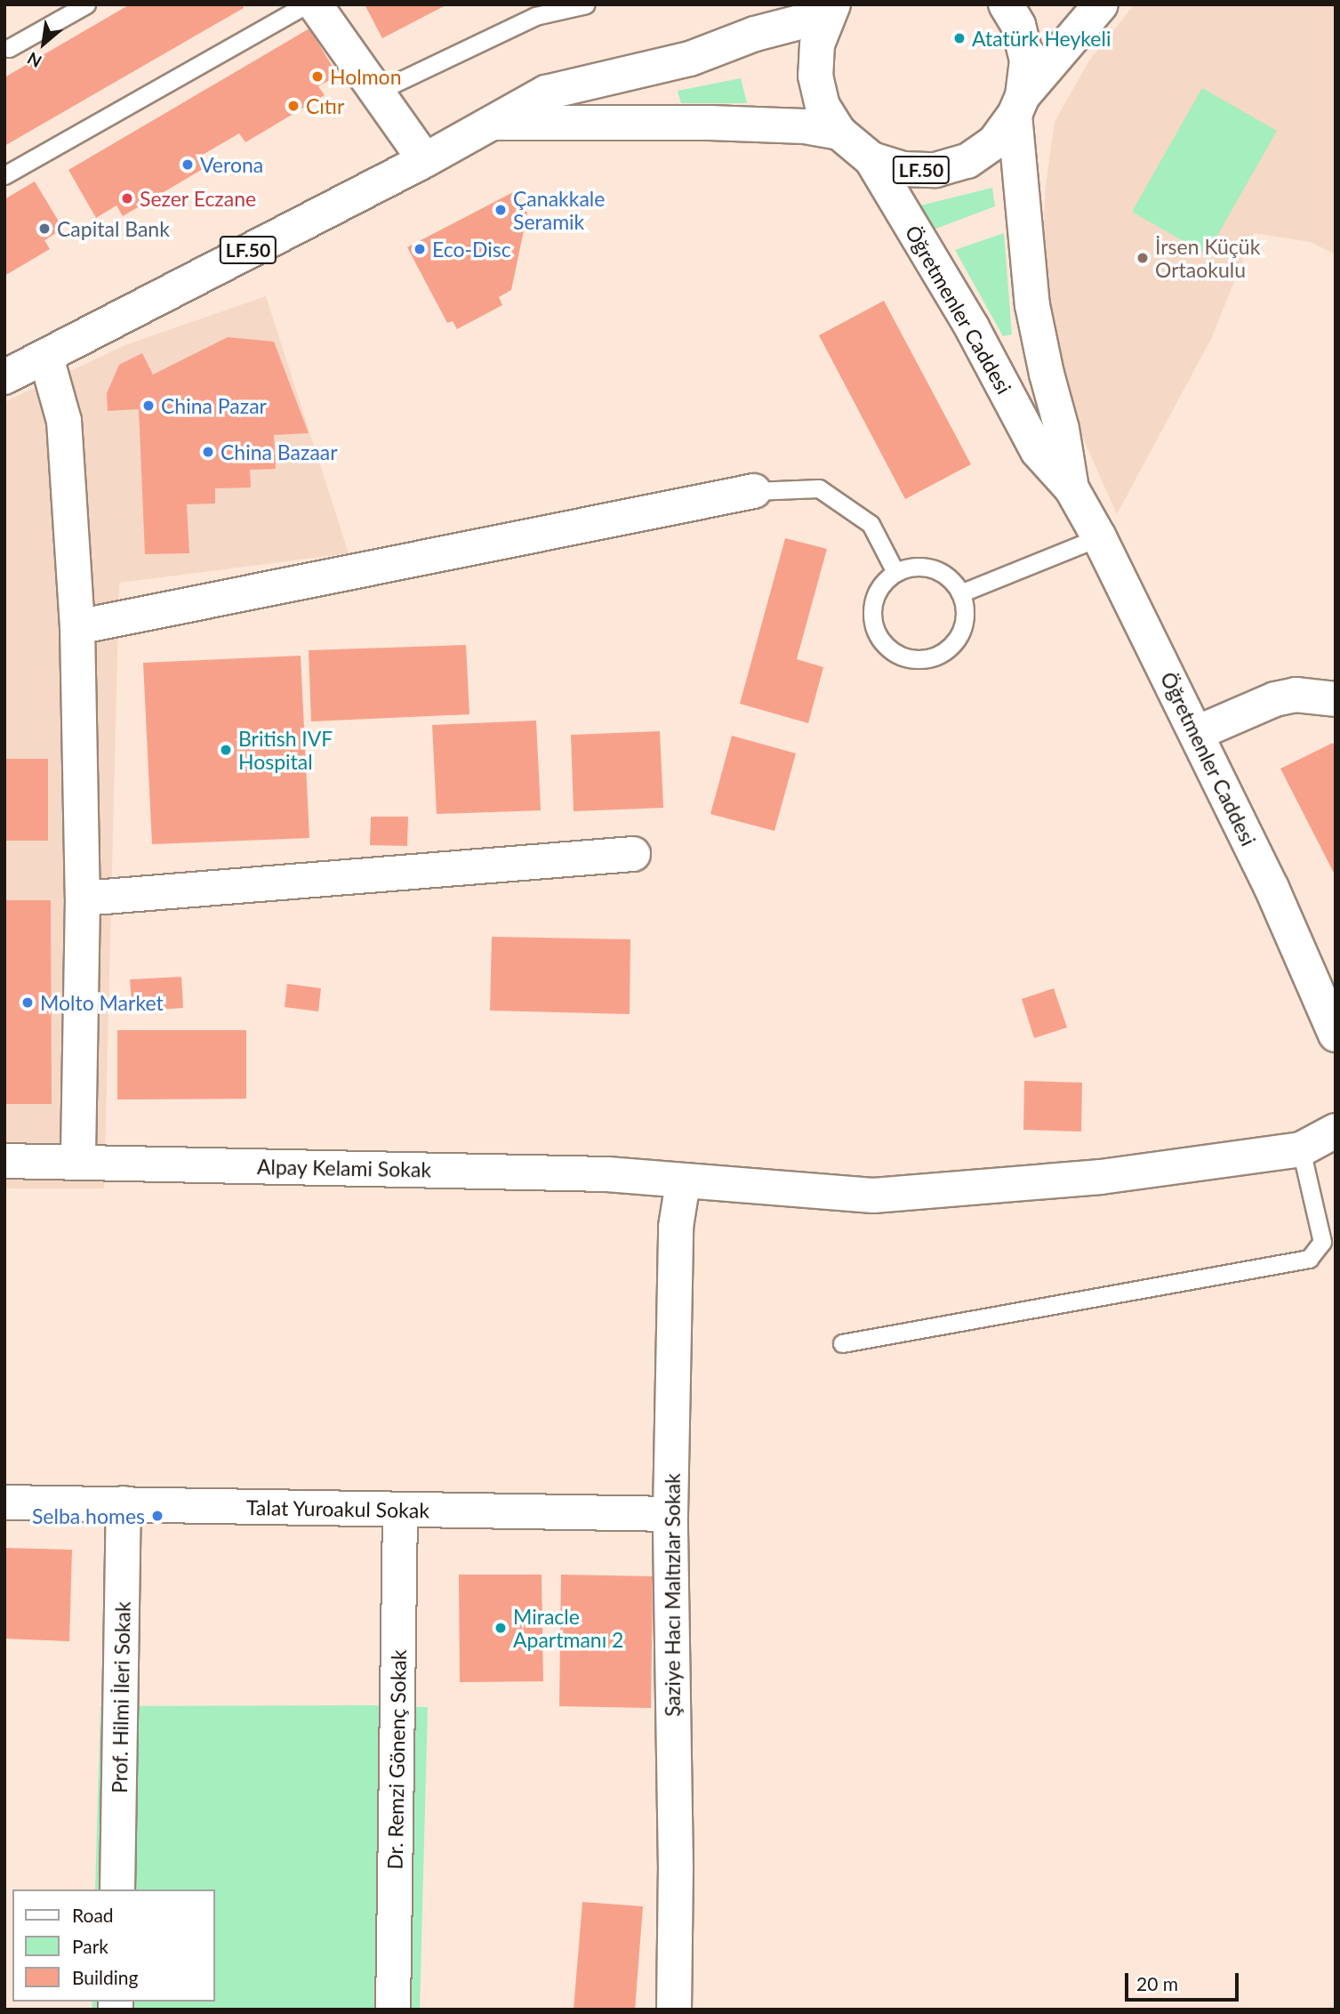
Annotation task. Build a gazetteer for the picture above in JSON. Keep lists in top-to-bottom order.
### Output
{
  "streets": {
    "street": [
      "LF.50",
      "Öğretmenler Caddesi",
      "Alpay Kelami Sokak",
      "Talat Yuroakul Sokak",
      "Şaziye Hacı Maltızlar Sokak",
      "Prof. Hilmi İleri Sokak",
      "Dr. Remzi Gönenç Sokak"
    ]
  },
  "crossings": [
    ["LF.50", "Öğretmenler Caddesi"],
    ["Alpay Kelami Sokak", "Şaziye Hacı Maltızlar Sokak"],
    ["Talat Yuroakul Sokak", "Şaziye Hacı Maltızlar Sokak"],
    ["Talat Yuroakul Sokak", "Prof. Hilmi İleri Sokak"],
    ["Talat Yuroakul Sokak", "Dr. Remzi Gönenç Sokak"]
  ],
  "places": [
    "Atatürk Heykeli",
    "Holmon",
    "Cıtır",
    "Verona",
    "Sezer Eczane",
    "Çanakkale Seramik",
    "Capital Bank",
    "Eco-Disc",
    "İrsen Küçük Ortaokulu",
    "China Pazar",
    "China Bazaar",
    "British IVF Hospital",
    "Molto Market",
    "Selba homes",
    "Miracle Apartmanı 2"
  ],
  "legend": ["Road", "Park", "Building"],
  "scale_bar": "20 m",
  "north": "bottom left"
}
